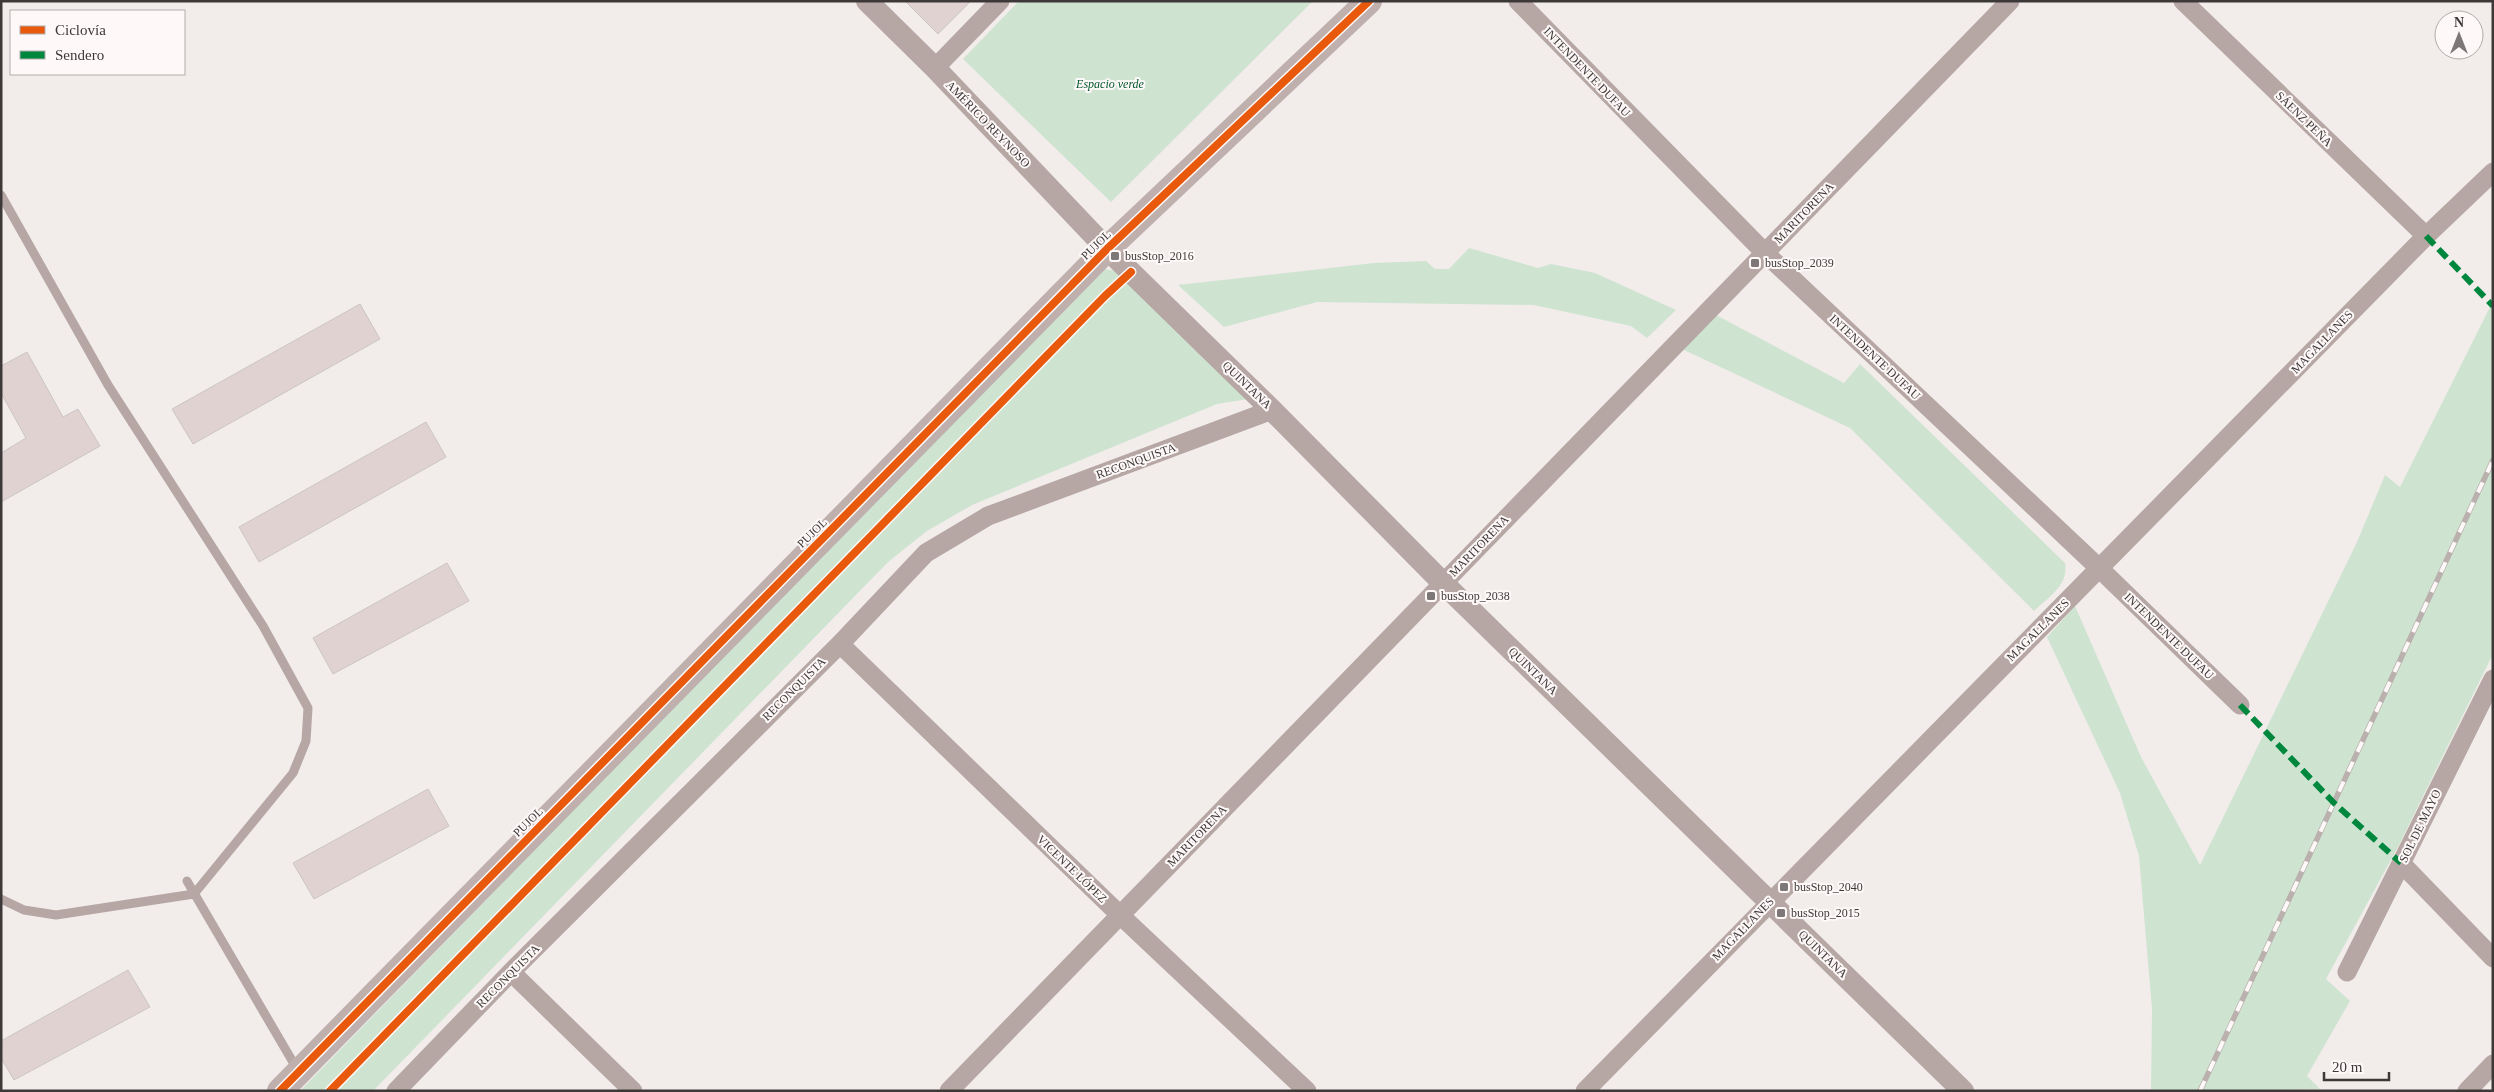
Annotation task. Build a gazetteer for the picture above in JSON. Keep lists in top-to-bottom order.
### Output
{
  "streets": {
    "main road": ["PUJOL"],
    "street": [
      "INTENDENTE DUFAU",
      "SÁENZ PEÑA",
      "AMÉRICO REYNOSO",
      "MARITORENA",
      "MAGALLANES",
      "QUINTANA",
      "RECONQUISTA",
      "SOL DE MAYO",
      "VICENTE LÓPEZ"
    ]
  },
  "crossings": [
    ["INTENDENTE DUFAU", "MARITORENA"],
    ["INTENDENTE DUFAU", "MAGALLANES"],
    ["SÁENZ PEÑA", "MAGALLANES"],
    ["AMÉRICO REYNOSO", "PUJOL"],
    ["AMÉRICO REYNOSO", "QUINTANA"],
    ["MARITORENA", "QUINTANA"],
    ["MARITORENA", "VICENTE LÓPEZ"],
    ["PUJOL", "QUINTANA"],
    ["MAGALLANES", "QUINTANA"],
    ["QUINTANA", "RECONQUISTA"],
    ["RECONQUISTA", "VICENTE LÓPEZ"]
  ],
  "parks": ["Espacio verde"],
  "places": {
    "transit": [
      "busStop_2016",
      "busStop_2039",
      "busStop_2038",
      "busStop_2040",
      "busStop_2015"
    ]
  },
  "legend": ["Ciclovía", "Sendero"],
  "scale_bar": "20 m",
  "north": "top"
}
